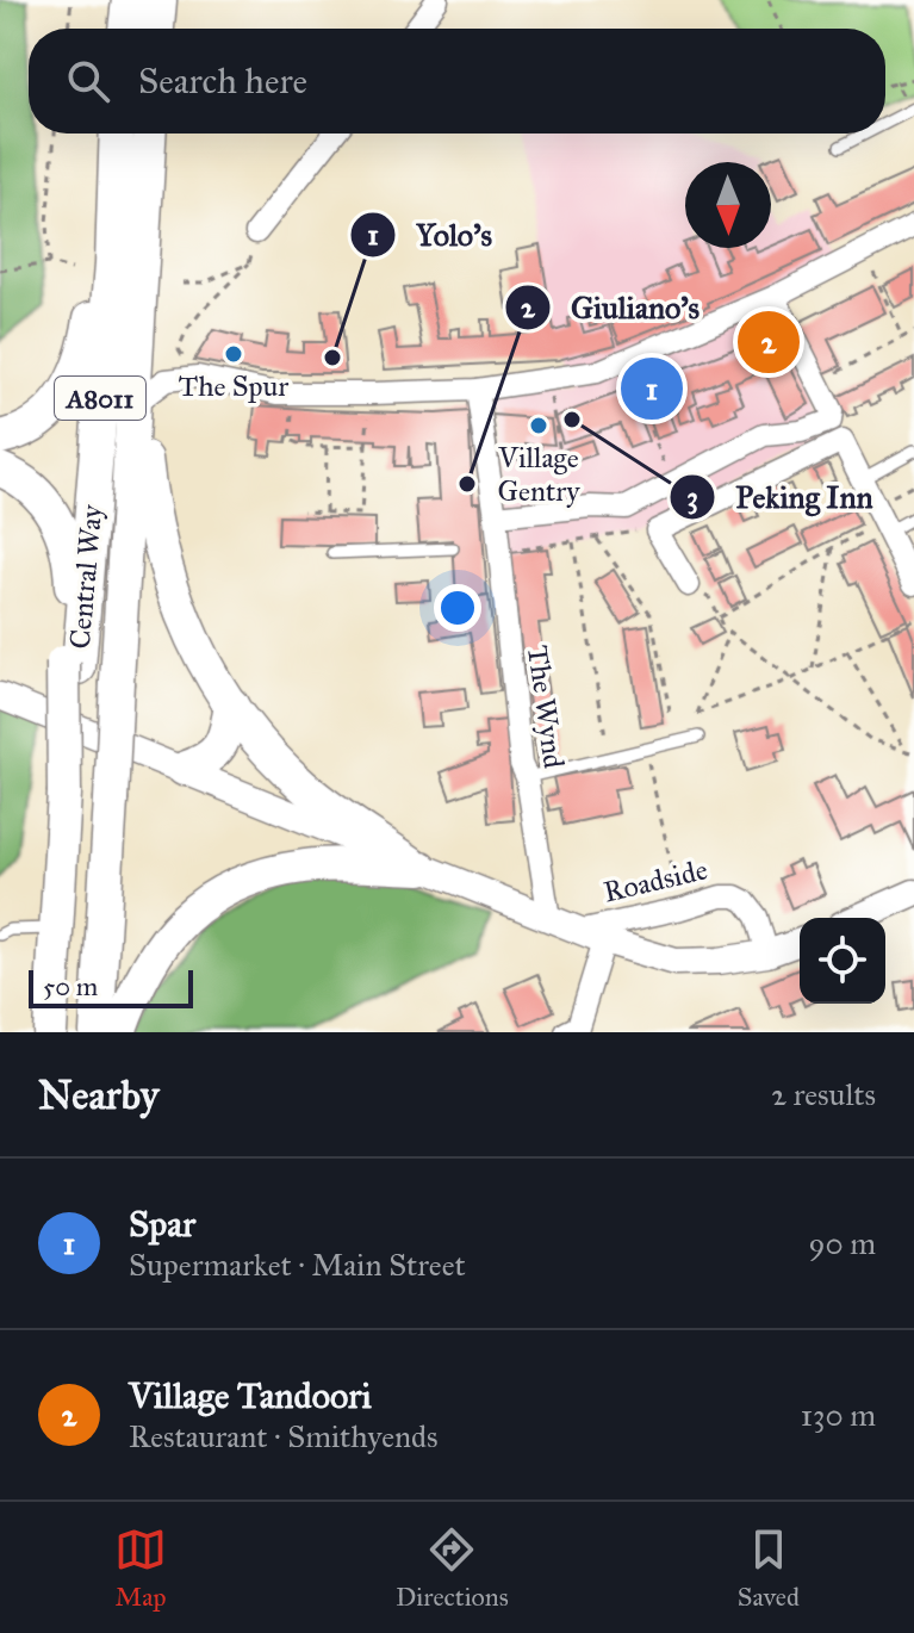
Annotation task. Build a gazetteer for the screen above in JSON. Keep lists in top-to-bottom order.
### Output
{
  "streets": {
    "main road": ["A8011", "Central Way"],
    "street": ["The Wynd", "Roadside"]
  },
  "crossings": [
    ["The Wynd", "Roadside"]
  ],
  "places": [
    "The Spur",
    "Yolo's",
    "Peking Inn",
    "Village Gentry",
    "Giuliano's"
  ],
  "scale_bar": "50 m",
  "north": "bottom",
  "page": {
    "search": "Search here",
    "pins": ["2", "1"],
    "scale": "50 m",
    "heading": ["Nearby", "2 results"],
    "list": [
      {
        "mark": "1",
        "name": "Spar",
        "note": "Supermarket · Main Street",
        "value": "90 m"
      },
      {
        "mark": "2",
        "name": "Village Tandoori",
        "note": "Restaurant · Smithyends",
        "value": "130 m"
      }
    ],
    "nav": ["Map", "Directions", "Saved"]
  }
}
